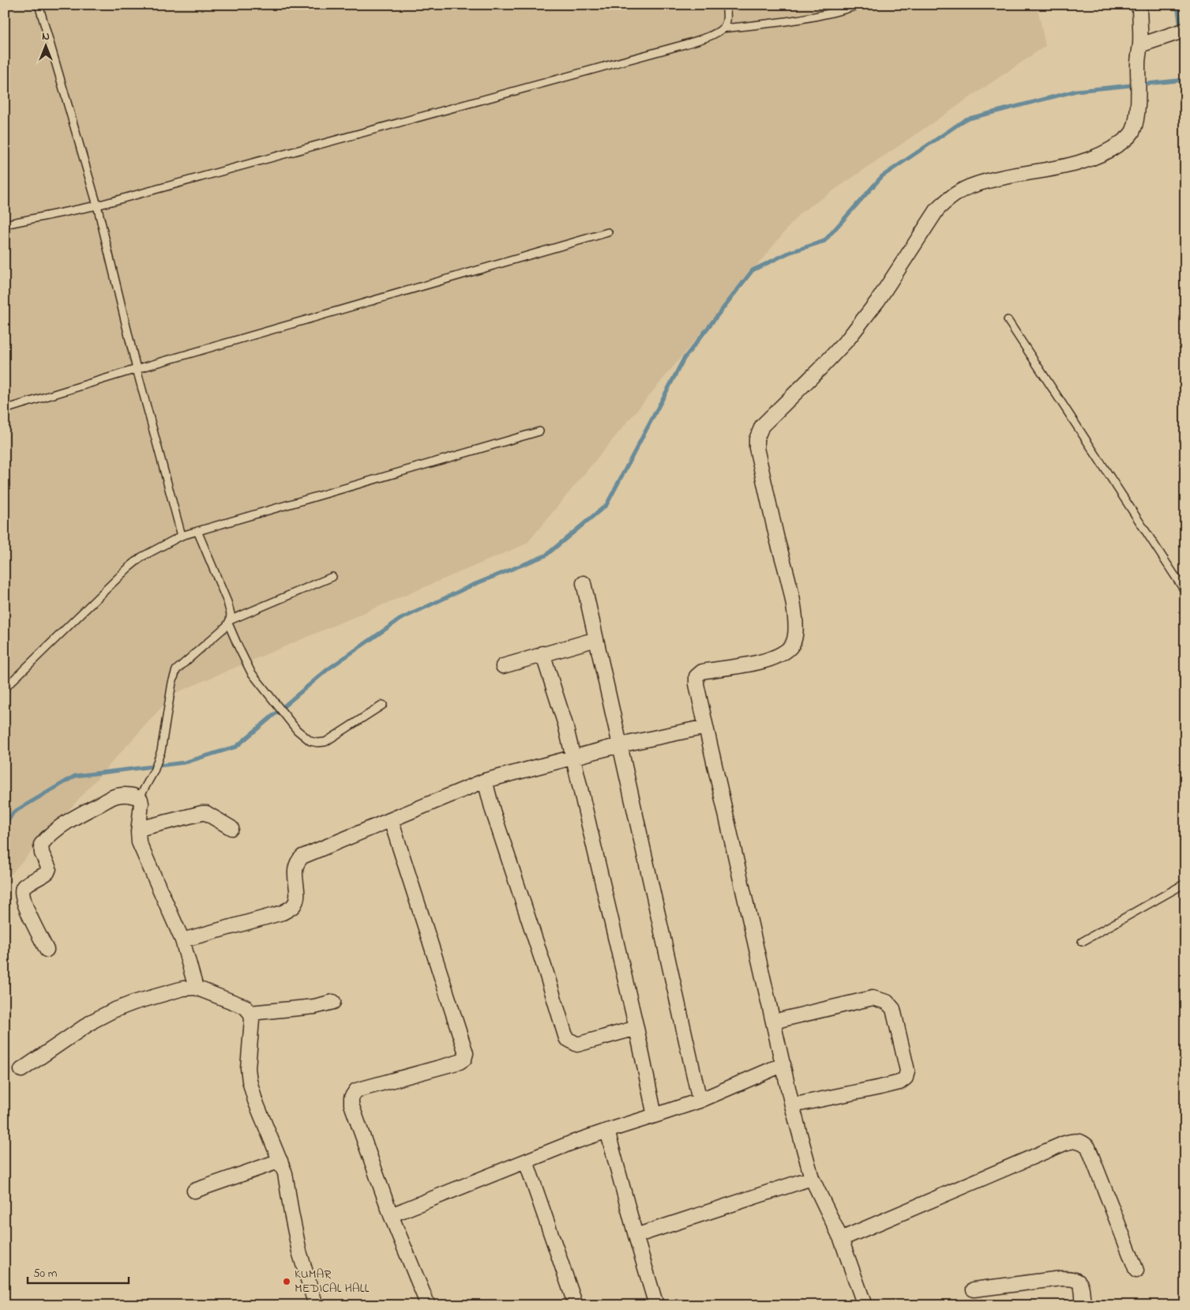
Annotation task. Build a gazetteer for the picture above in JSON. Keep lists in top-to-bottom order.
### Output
{
  "places": ["KUMAR MEDICAL HALL"],
  "scale_bar": "50 m",
  "north": "top"
}
